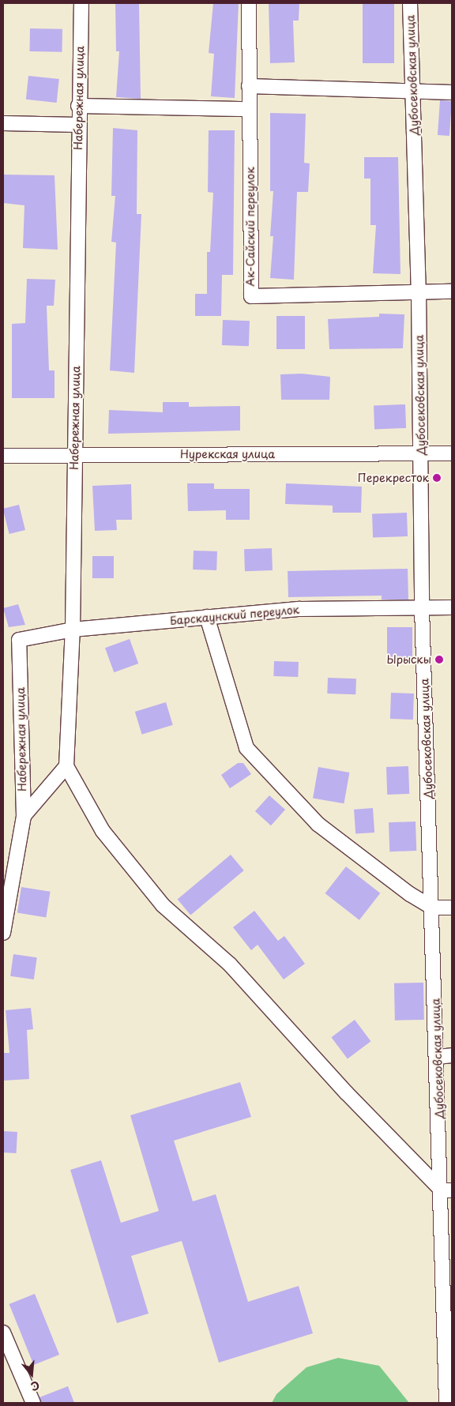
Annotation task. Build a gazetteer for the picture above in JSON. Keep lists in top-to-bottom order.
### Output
{
  "streets": {
    "street": [
      "Дубосековская улица",
      "Набережная улица",
      "Ак-Сайский переулок",
      "Нурекская улица",
      "Барскаунский переулок"
    ]
  },
  "crossings": [
    ["Дубосековская улица", "Ак-Сайский переулок"],
    ["Дубосековская улица", "Нурекская улица"],
    ["Дубосековская улица", "Барскаунский переулок"],
    ["Набережная улица", "Нурекская улица"],
    ["Набережная улица", "Барскаунский переулок"]
  ],
  "places": ["Перекресток", "Ырыскы"],
  "north": "bottom"
}
